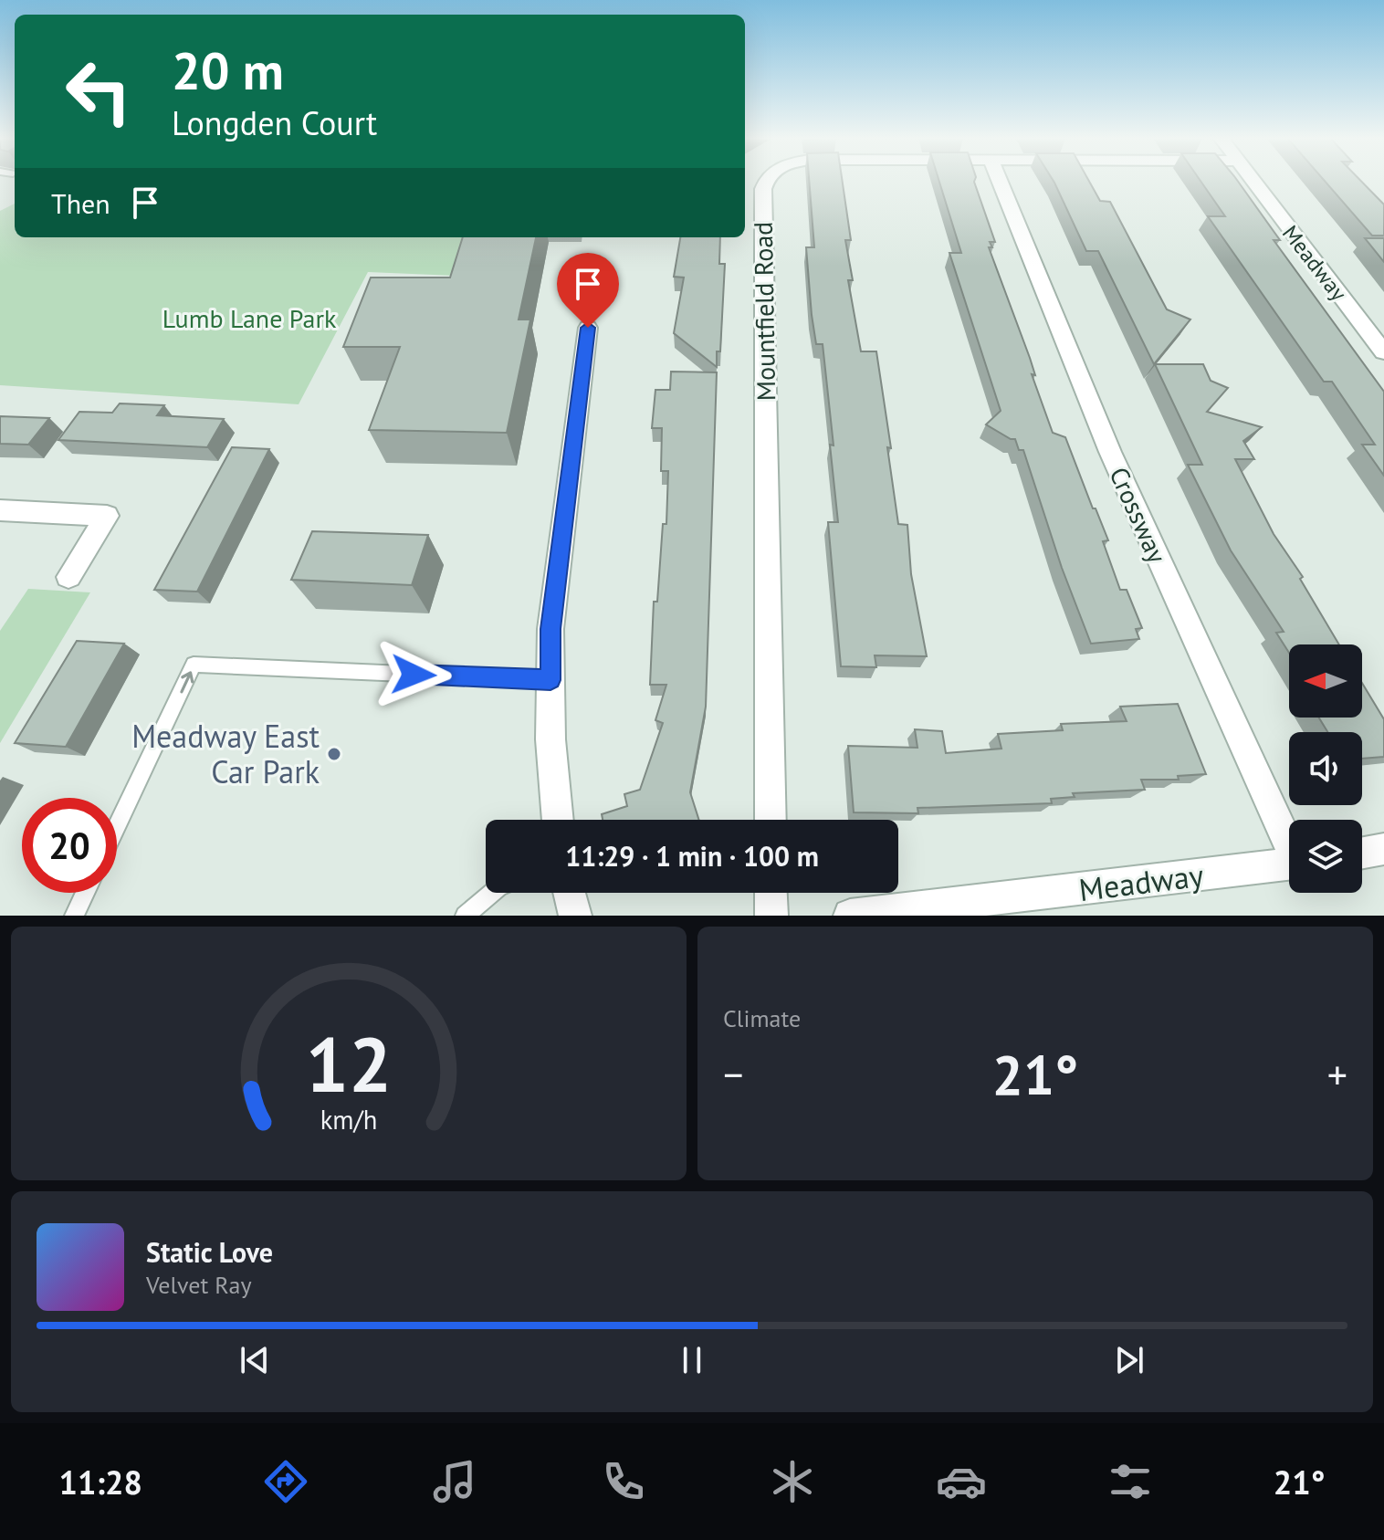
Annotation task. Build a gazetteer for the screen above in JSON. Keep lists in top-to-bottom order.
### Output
{
  "streets": {
    "street": ["Meadway", "Mountfield Road", "Crossway"]
  },
  "parks": ["Lumb Lane Park"],
  "places": ["Meadway East Car Park"],
  "north": "left",
  "page": {
    "turn": ["20 m", "Longden Court"],
    "then": "Then",
    "limit": "20",
    "trip": "11:29 · 1 min · 100 m",
    "tile": "Climate",
    "heat": ["−", "21°", "+"],
    "song": ["Static Love", "Velvet Ray"],
    "tabs": ["11:28", "21°"],
    "gauge": ["12", "km/h"]
  }
}
